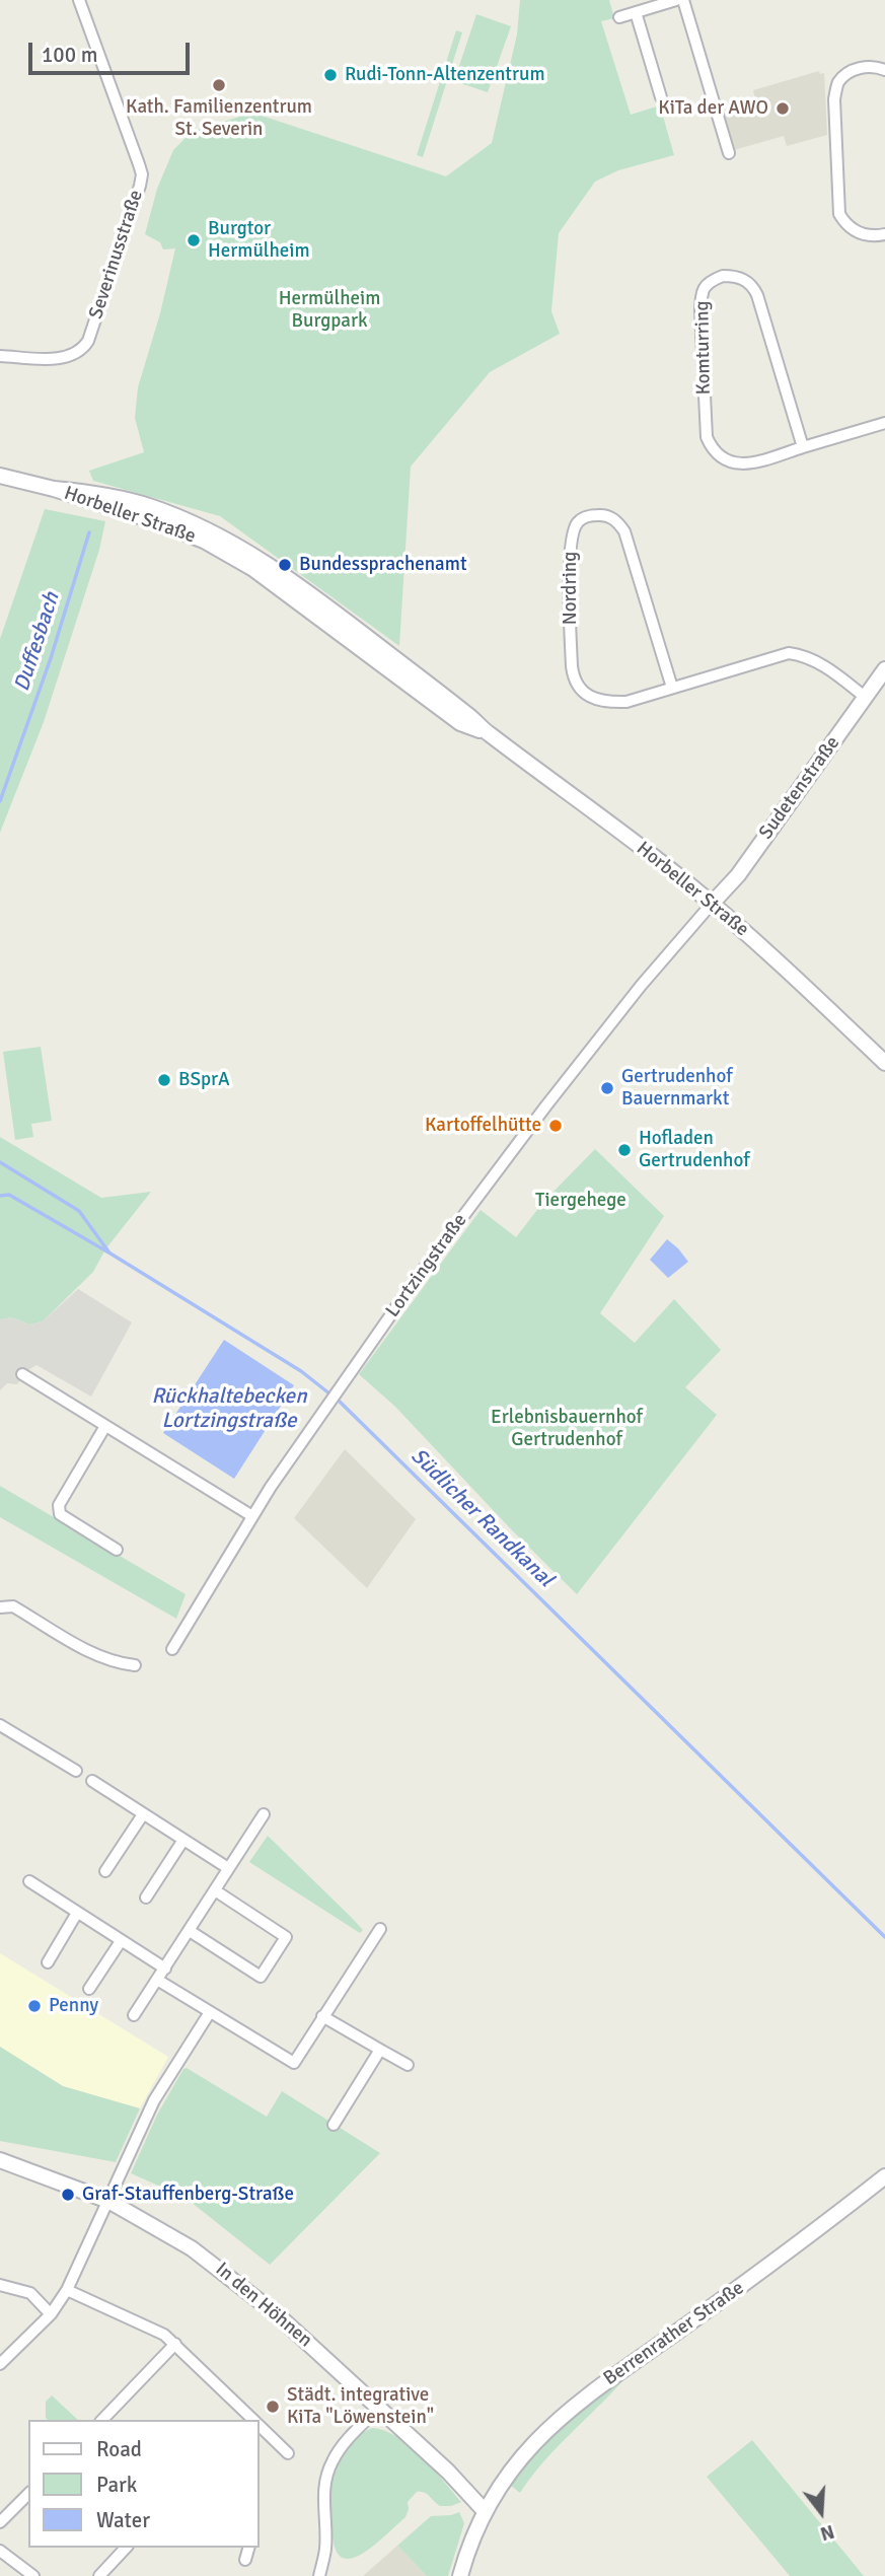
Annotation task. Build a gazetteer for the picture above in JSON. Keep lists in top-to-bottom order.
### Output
{
  "streets": {
    "street": [
      "Severinusstraße",
      "Komturring",
      "Horbeller Straße",
      "Nordring",
      "Sudetenstraße",
      "Lortzingstraße",
      "In den Höhnen",
      "Berrenrather Straße"
    ]
  },
  "crossings": [
    ["Horbeller Straße", "Sudetenstraße"],
    ["Horbeller Straße", "Lortzingstraße"],
    ["Nordring", "Sudetenstraße"],
    ["Sudetenstraße", "Lortzingstraße"],
    ["In den Höhnen", "Berrenrather Straße"]
  ],
  "water": ["Duffesbach", "Rückhaltebecken Lortzingstraße", "Südlicher Randkanal"],
  "parks": ["Hermülheim Burgpark", "Tiergehege", "Erlebnisbauernhof Gertrudenhof"],
  "places": [
    "Rudi-Tonn-Altenzentrum",
    "Kath. Familienzentrum St. Severin",
    "KiTa der AWO",
    "Burgtor Hermülheim",
    "Bundessprachenamt",
    "BSprA",
    "Gertrudenhof Bauernmarkt",
    "Kartoffelhütte",
    "Hofladen Gertrudenhof",
    "Penny",
    "Graf-Stauffenberg-Straße",
    "Städt. integrative KiTa \"Löwenstein\""
  ],
  "legend": ["Road", "Park", "Water"],
  "scale_bar": "100 m",
  "north": "bottom"
}
